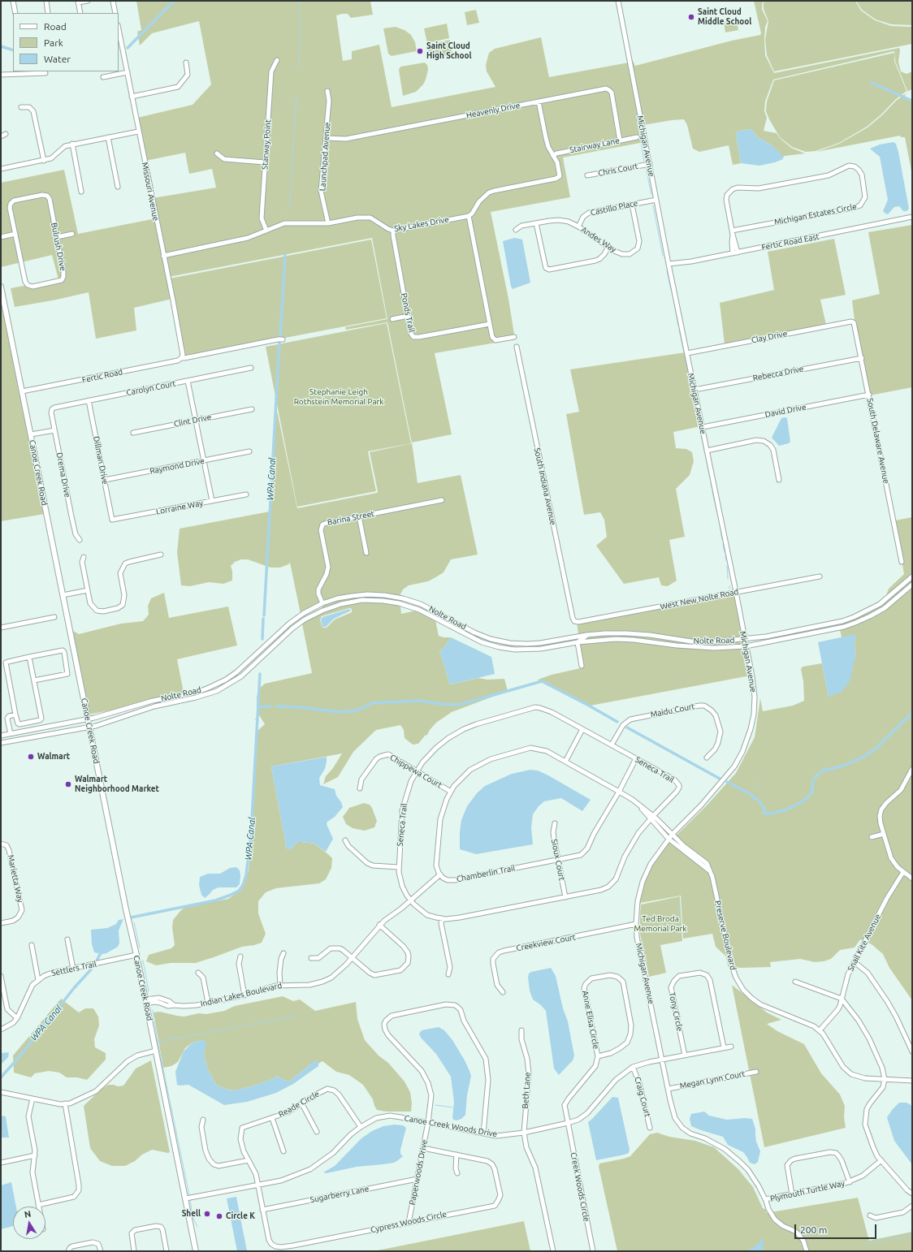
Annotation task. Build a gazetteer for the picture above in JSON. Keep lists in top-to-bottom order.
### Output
{
  "streets": {
    "main road": ["Canoe Creek Road"],
    "street": [
      "Heavenly Drive",
      "Starway Point",
      "Stairway Lane",
      "Michigan Avenue",
      "Launchpad Avenue",
      "Chris Court",
      "Missouri Avenue",
      "Castillo Place",
      "Michigan Estates Circle",
      "Sky Lakes Drive",
      "Andes Way",
      "Fertic Road East",
      "Bulrush Drive",
      "Ponds Trail",
      "Clay Drive",
      "Rebecca Drive",
      "Fertic Road",
      "Carolyn Court",
      "David Drive",
      "Clint Drive",
      "South Delaware Avenue",
      "Dillman Drive",
      "Raymond Drive",
      "Drema Drive",
      "South Indiana Avenue",
      "Lorraine Way",
      "Barina Street",
      "West New Nolte Road",
      "Nolte Road",
      "Maidu Court",
      "Seneca Trail",
      "Chippewa Court",
      "Sioux Court",
      "Chamberlin Trail",
      "Marietta Way",
      "Preserve Boulevard",
      "Creekview Court",
      "Snail Kite Avenue",
      "Settlers Trail",
      "Indian Lakes Boulevard",
      "Tony Circle",
      "Anne Elisa Circle",
      "Megan Lynn Court",
      "Beth Lane",
      "Craig Court",
      "Reade Circle",
      "Canoe Creek Woods Drive",
      "Paperwoods Drive",
      "Creek Woods Circle",
      "Plymouth Turtle Way",
      "Sugarberry Lane",
      "Cypress Woods Circle"
    ]
  },
  "crossings": [
    ["Heavenly Drive", "Stairway Lane"],
    ["Heavenly Drive", "Launchpad Avenue"],
    ["Starway Point", "Sky Lakes Drive"],
    ["Michigan Avenue", "Chris Court"],
    ["Michigan Avenue", "Castillo Place"],
    ["Michigan Avenue", "Fertic Road East"],
    ["Michigan Avenue", "Clay Drive"],
    ["Michigan Avenue", "Rebecca Drive"],
    ["Michigan Avenue", "David Drive"],
    ["Michigan Avenue", "West New Nolte Road"],
    ["Michigan Avenue", "Nolte Road"],
    ["Michigan Avenue", "Preserve Boulevard"],
    ["Michigan Avenue", "Creekview Court"],
    ["Michigan Avenue", "Megan Lynn Court"],
    ["Michigan Avenue", "Canoe Creek Woods Drive"],
    ["Michigan Avenue", "Plymouth Turtle Way"],
    ["Launchpad Avenue", "Sky Lakes Drive"],
    ["Missouri Avenue", "Sky Lakes Drive"],
    ["Missouri Avenue", "Fertic Road"],
    ["Castillo Place", "Andes Way"],
    ["Michigan Estates Circle", "Fertic Road East"],
    ["Sky Lakes Drive", "Ponds Trail"],
    ["Clay Drive", "South Delaware Avenue"],
    ["Rebecca Drive", "South Delaware Avenue"],
    ["Fertic Road", "Canoe Creek Road"],
    ["Carolyn Court", "Dillman Drive"],
    ["Carolyn Court", "Drema Drive"],
    ["David Drive", "South Delaware Avenue"],
    ["Dillman Drive", "Raymond Drive"],
    ["Dillman Drive", "Lorraine Way"],
    ["Canoe Creek Road", "Nolte Road"],
    ["Canoe Creek Road", "Settlers Trail"],
    ["Canoe Creek Road", "Indian Lakes Boulevard"],
    ["Canoe Creek Road", "Canoe Creek Woods Drive"],
    ["South Indiana Avenue", "West New Nolte Road"],
    ["Barina Street", "Nolte Road"],
    ["Maidu Court", "Seneca Trail"],
    ["Seneca Trail", "Chippewa Court"],
    ["Seneca Trail", "Sioux Court"],
    ["Seneca Trail", "Chamberlin Trail"],
    ["Seneca Trail", "Preserve Boulevard"],
    ["Seneca Trail", "Indian Lakes Boulevard"],
    ["Sioux Court", "Chamberlin Trail"],
    ["Chamberlin Trail", "Indian Lakes Boulevard"],
    ["Preserve Boulevard", "Snail Kite Avenue"],
    ["Tony Circle", "Canoe Creek Woods Drive"],
    ["Anne Elisa Circle", "Canoe Creek Woods Drive"],
    ["Anne Elisa Circle", "Creek Woods Circle"],
    ["Beth Lane", "Canoe Creek Woods Drive"],
    ["Craig Court", "Canoe Creek Woods Drive"],
    ["Reade Circle", "Canoe Creek Woods Drive"],
    ["Reade Circle", "Cypress Woods Circle"],
    ["Canoe Creek Woods Drive", "Paperwoods Drive"],
    ["Canoe Creek Woods Drive", "Creek Woods Circle"],
    ["Canoe Creek Woods Drive", "Cypress Woods Circle"],
    ["Paperwoods Drive", "Sugarberry Lane"],
    ["Paperwoods Drive", "Cypress Woods Circle"],
    ["Sugarberry Lane", "Cypress Woods Circle"]
  ],
  "water": ["WPA Canal"],
  "parks": ["Stephanie Leigh Rothstein Memorial Park", "Ted Broda Memorial Park"],
  "places": [
    "Saint Cloud Middle School",
    "Saint Cloud High School",
    "Walmart",
    "Walmart Neighborhood Market",
    "Shell",
    "Circle K"
  ],
  "legend": ["Road", "Park", "Water"],
  "scale_bar": "200 m",
  "north": "top"
}
